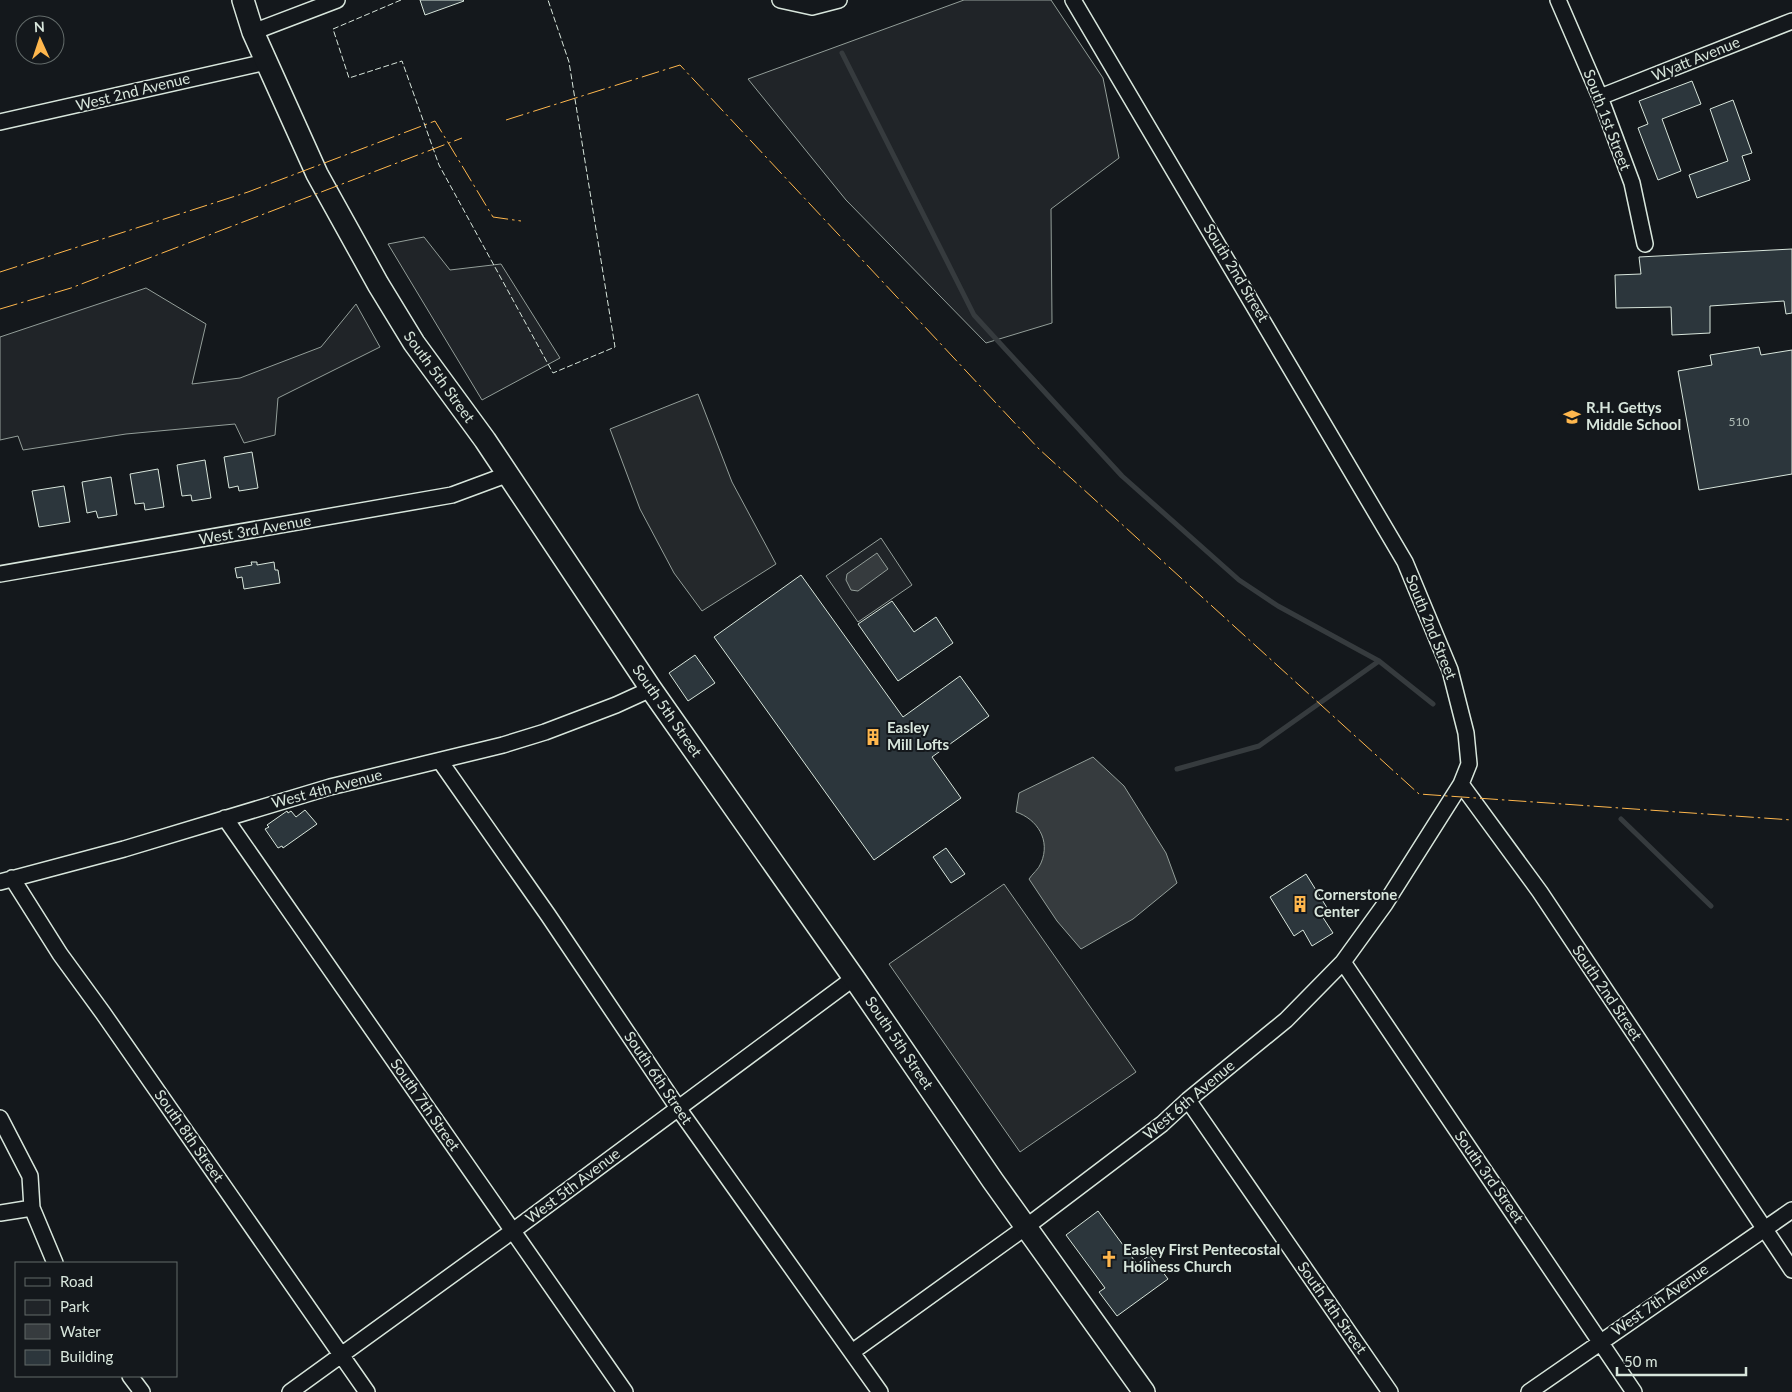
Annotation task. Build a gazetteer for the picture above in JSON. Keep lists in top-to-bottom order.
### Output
{
  "streets": {
    "street": [
      "Wyatt Avenue",
      "West 2nd Avenue",
      "South 1st Street",
      "South 2nd Street",
      "South 5th Street",
      "West 3rd Avenue",
      "West 4th Avenue",
      "South 6th Street",
      "West 6th Avenue",
      "South 7th Street",
      "South 8th Street",
      "South 3rd Street",
      "West 5th Avenue",
      "West 7th Avenue",
      "South 4th Street"
    ]
  },
  "crossings": [
    ["Wyatt Avenue", "South 1st Street"],
    ["West 2nd Avenue", "South 5th Street"],
    ["South 2nd Street", "West 6th Avenue"],
    ["South 2nd Street", "West 7th Avenue"],
    ["South 5th Street", "West 3rd Avenue"],
    ["South 5th Street", "West 4th Avenue"],
    ["South 5th Street", "West 6th Avenue"],
    ["South 5th Street", "West 5th Avenue"],
    ["West 4th Avenue", "South 6th Street"],
    ["West 4th Avenue", "South 7th Street"],
    ["West 4th Avenue", "South 8th Street"],
    ["South 6th Street", "West 6th Avenue"],
    ["South 6th Street", "West 5th Avenue"],
    ["West 6th Avenue", "South 3rd Street"],
    ["West 6th Avenue", "South 4th Street"],
    ["South 7th Street", "West 5th Avenue"],
    ["South 8th Street", "West 5th Avenue"],
    ["South 3rd Street", "West 7th Avenue"]
  ],
  "places": {
    "school or university": ["R.H. Gettys Middle School"],
    "building": ["Easley Mill Lofts", "Cornerstone Center"],
    "church": ["Easley First Pentecostal Holiness Church"]
  },
  "house_numbers": ["510"],
  "legend": [
    "Road",
    "Park",
    "Water",
    "Building"
  ],
  "scale_bar": "50 m",
  "north": "top"
}
